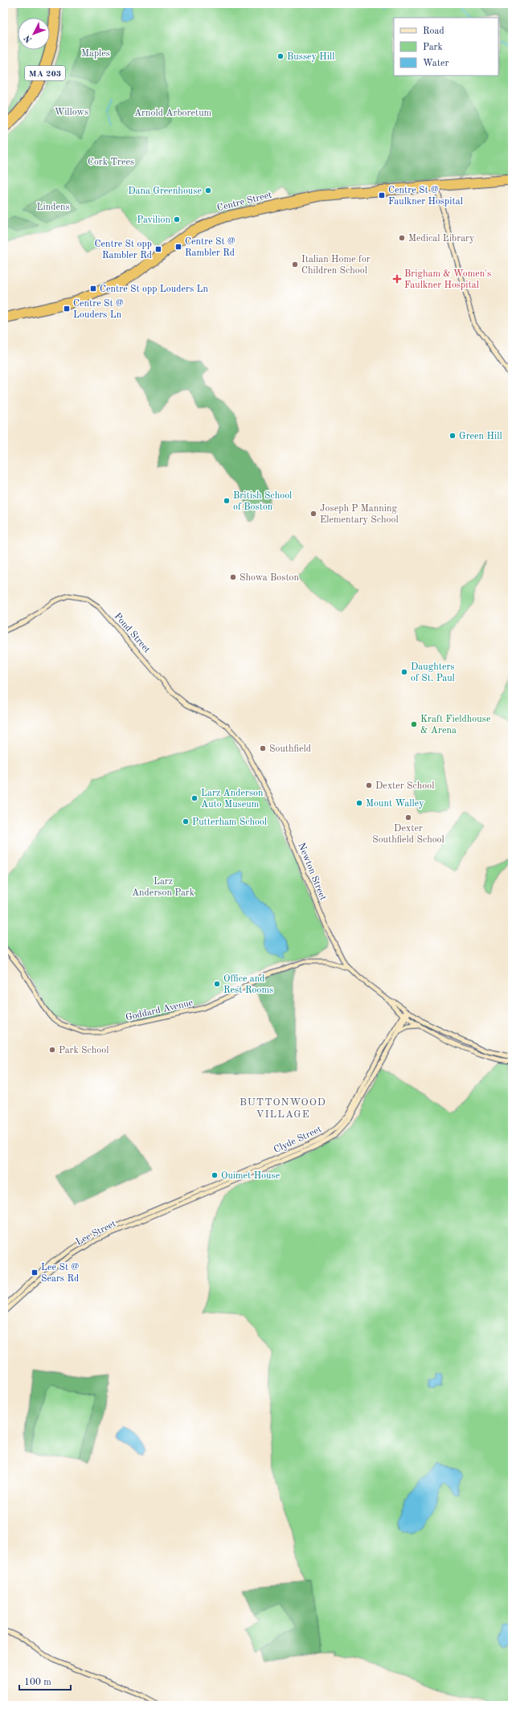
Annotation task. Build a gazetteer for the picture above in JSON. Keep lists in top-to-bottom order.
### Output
{
  "streets": {
    "highway": ["MA 203", "Centre Street"],
    "main road": [
      "Pond Street",
      "Newton Street",
      "Goddard Avenue",
      "Clyde Street",
      "Lee Street"
    ]
  },
  "crossings": [
    ["Pond Street", "Newton Street"],
    ["Newton Street", "Goddard Avenue"],
    ["Newton Street", "Clyde Street"],
    ["Clyde Street", "Lee Street"]
  ],
  "districts": ["BUTTONWOOD VILLAGE"],
  "parks": [
    "Maples",
    "Willows",
    "Arnold Arboretum",
    "Cork Trees",
    "Lindens",
    "Larz Anderson Park"
  ],
  "places": {
    "other": [
      "Bussey Hill",
      "Dana Greenhouse",
      "Pavilion",
      "Medical Library",
      "Italian Home for Children School",
      "Green Hill",
      "British School of Boston",
      "Joseph P Manning Elementary School",
      "Showa Boston",
      "Daughters of St. Paul",
      "Kraft Fieldhouse & Arena",
      "Southfield",
      "Dexter School",
      "Larz Anderson Auto Museum",
      "Mount Walley",
      "Dexter Southfield School",
      "Putterham School",
      "Office and Rest Rooms",
      "Park School",
      "Ouimet House"
    ],
    "transit": [
      "Centre St @ Faulkner Hospital",
      "Centre St @ Rambler Rd",
      "Centre St opp Rambler Rd",
      "Centre St opp Louders Ln",
      "Centre St @ Louders Ln",
      "Lee St @ Sears Rd"
    ],
    "health": ["Brigham & Women's Faulkner Hospital"]
  },
  "legend": ["Road", "Park", "Water"],
  "scale_bar": "100 m",
  "north": "bottom left"
}
